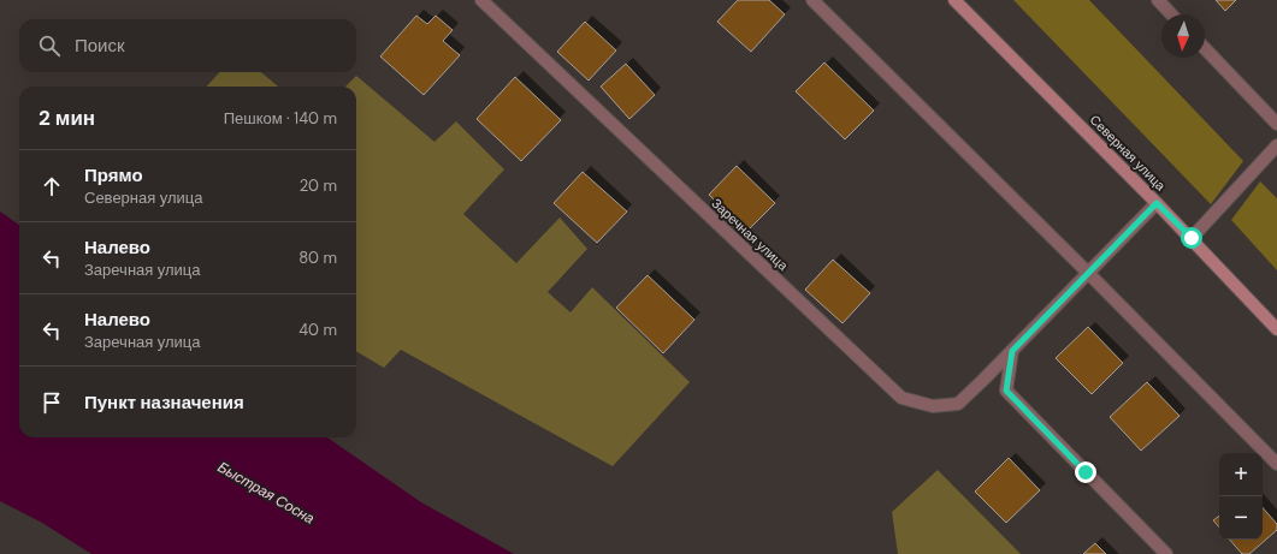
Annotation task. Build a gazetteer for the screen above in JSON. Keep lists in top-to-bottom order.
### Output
{
  "streets": {
    "street": ["Северная улица", "Заречная улица"]
  },
  "crossings": [
    ["Северная улица", "Заречная улица"]
  ],
  "water": ["Быстрая Сосна"],
  "north": "bottom",
  "page": {
    "search": "Поиск",
    "heading": ["2 мин", "Пешком · 140 m"],
    "list": [
      ["Прямо", "Северная улица", "20 m"],
      ["Налево", "Заречная улица", "80 m"],
      ["Налево", "Заречная улица", "40 m"],
      "Пункт назначения"
    ],
    "map_buttons": ["+", "−"]
  }
}
